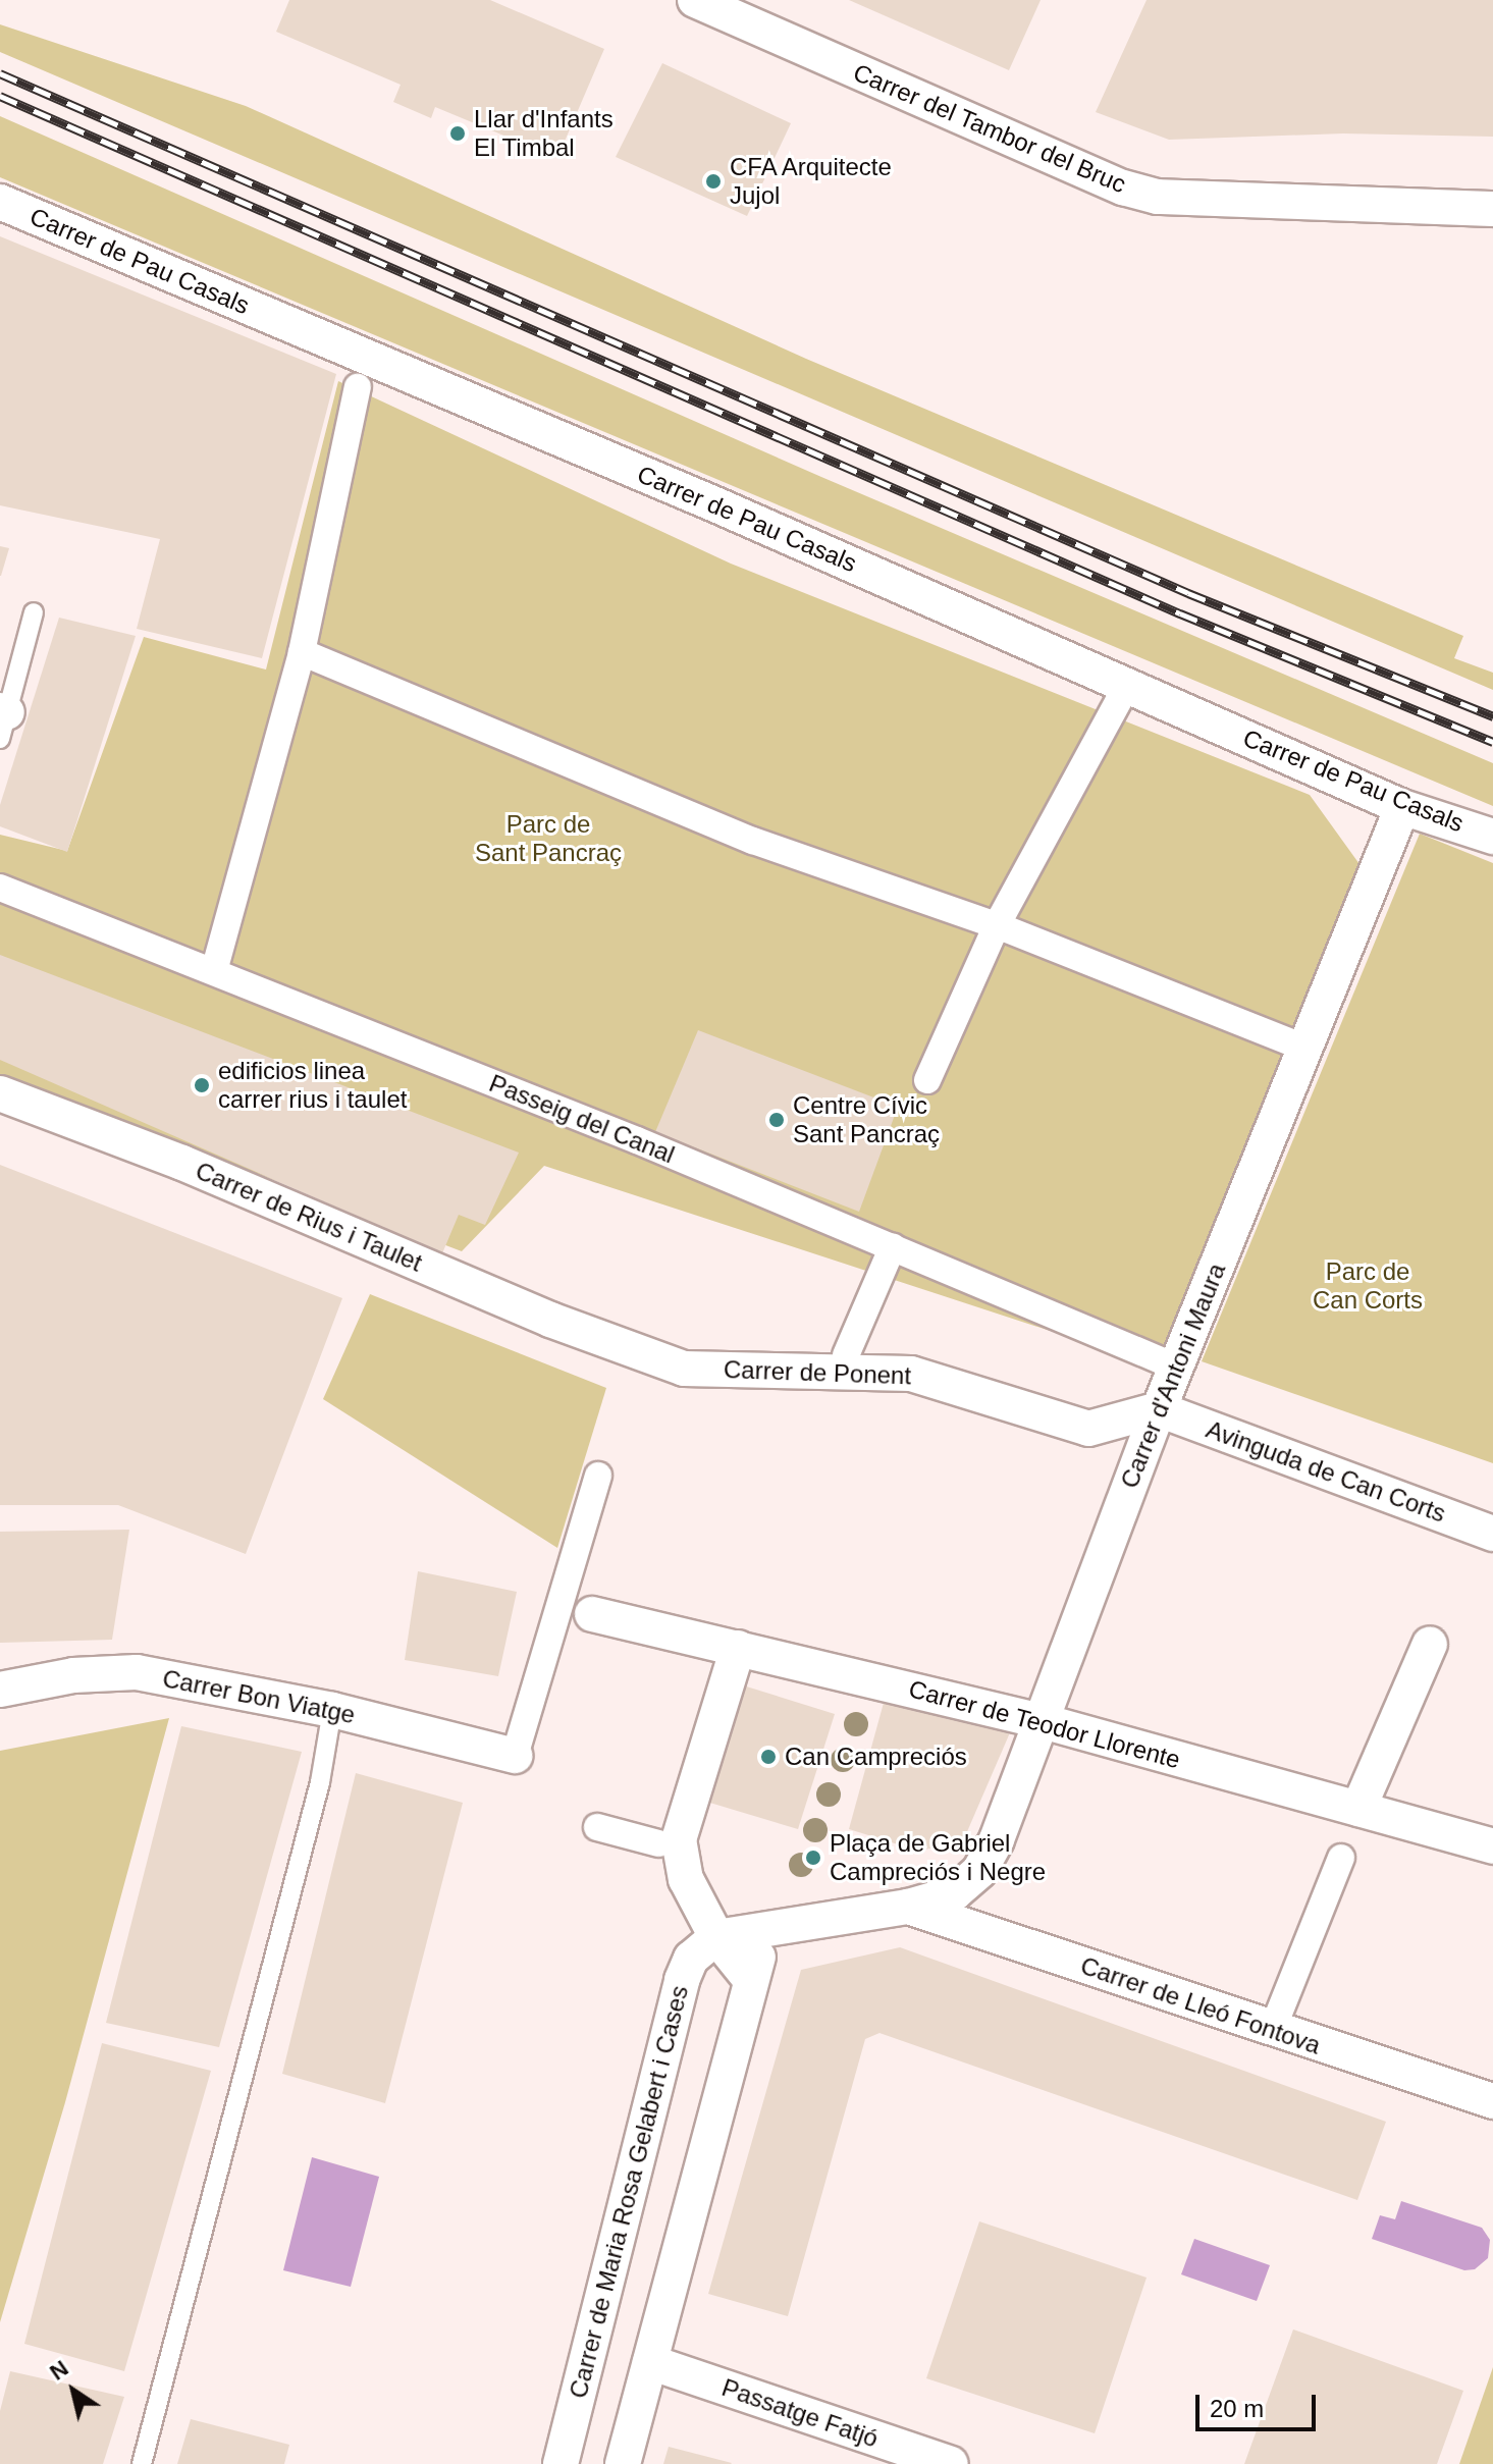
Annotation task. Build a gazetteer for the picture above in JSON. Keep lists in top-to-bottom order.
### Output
{
  "streets": {
    "street": [
      "Carrer del Tambor del Bruc",
      "Carrer de Pau Casals",
      "Passeig del Canal",
      "Carrer de Rius i Taulet",
      "Carrer de Ponent",
      "Carrer d'Antoni Maura",
      "Avinguda de Can Corts",
      "Carrer Bon Viatge",
      "Carrer de Teodor Llorente",
      "Carrer de Lleó Fontova",
      "Carrer de Maria Rosa Gelabert i Cases",
      "Passatge Fatjó"
    ]
  },
  "crossings": [
    ["Carrer de Pau Casals", "Carrer d'Antoni Maura"],
    ["Carrer de Rius i Taulet", "Carrer de Ponent"],
    ["Carrer de Ponent", "Carrer d'Antoni Maura"],
    ["Carrer de Ponent", "Avinguda de Can Corts"],
    ["Carrer d'Antoni Maura", "Avinguda de Can Corts"],
    ["Carrer d'Antoni Maura", "Carrer de Teodor Llorente"],
    ["Carrer d'Antoni Maura", "Carrer de Lleó Fontova"]
  ],
  "parks": ["Parc de Sant Pancraç", "Parc de Can Corts"],
  "places": [
    "Llar d'Infants El Timbal",
    "CFA Arquitecte Jujol",
    "edificios linea carrer rius i taulet",
    "Centre Cívic Sant Pancraç",
    "Can Campreciós",
    "Plaça de Gabriel Campreciós i Negre"
  ],
  "scale_bar": "20 m",
  "north": "top left"
}
